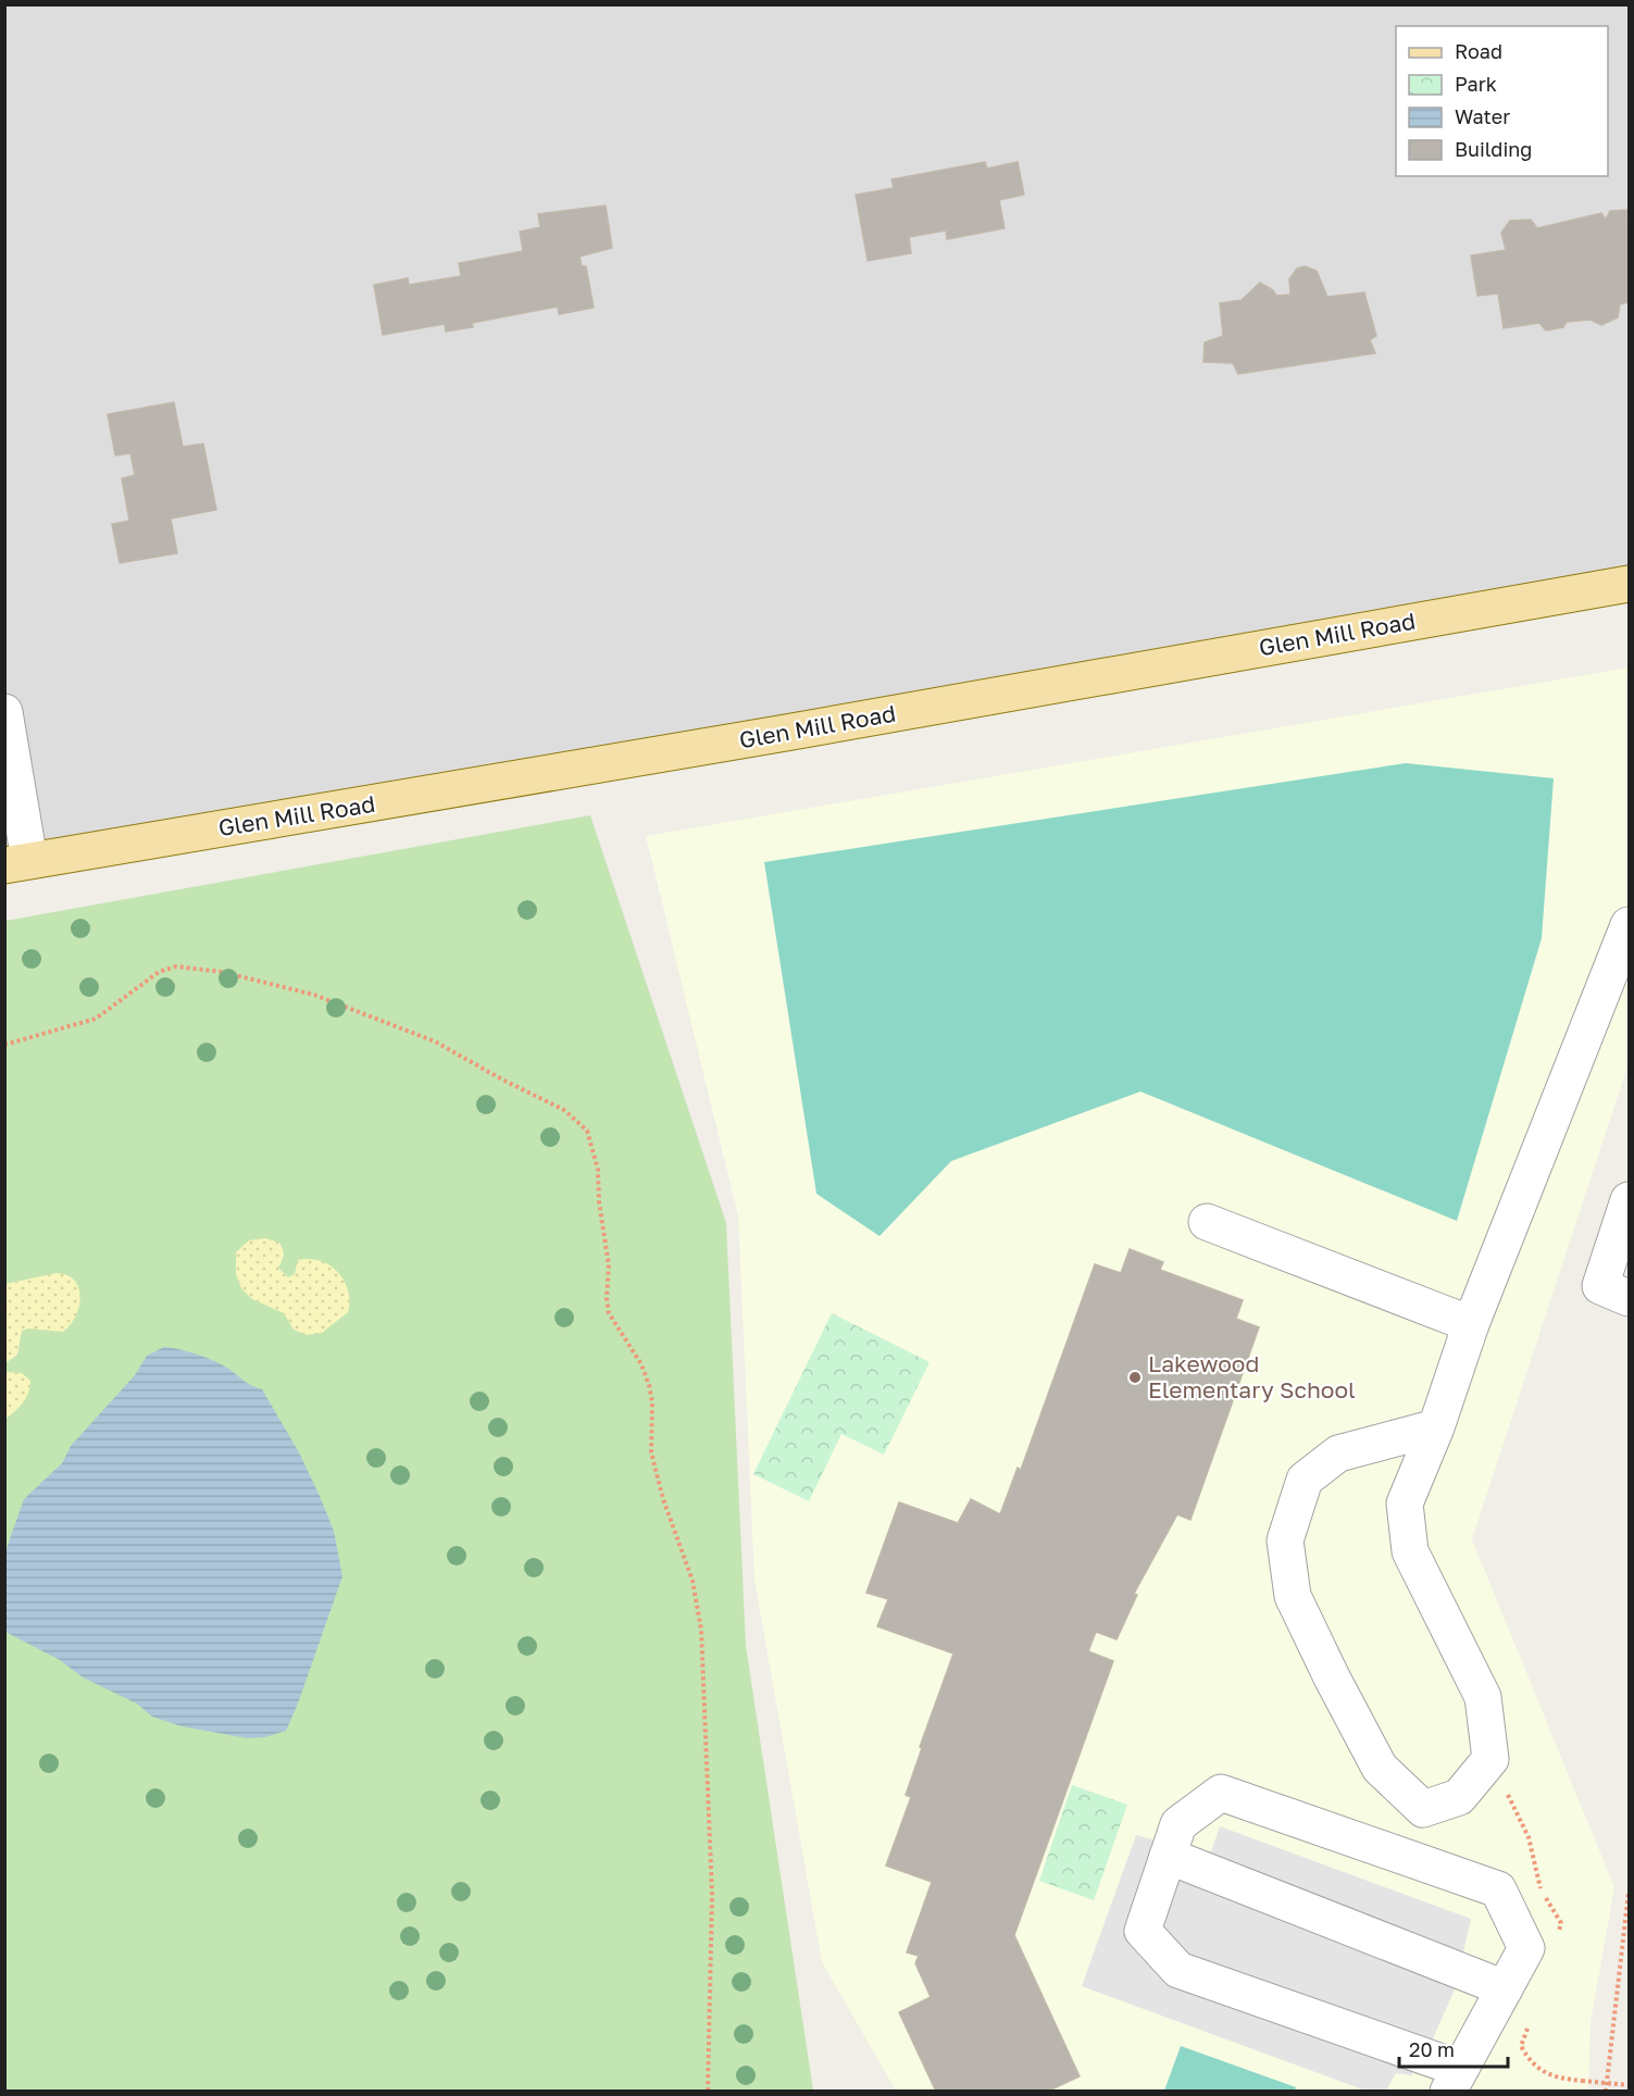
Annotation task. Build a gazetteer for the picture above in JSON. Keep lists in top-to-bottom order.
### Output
{
  "streets": {
    "main road": ["Glen Mill Road"]
  },
  "places": ["Lakewood Elementary School"],
  "legend": [
    "Road",
    "Park",
    "Water",
    "Building"
  ],
  "scale_bar": "20 m"
}
